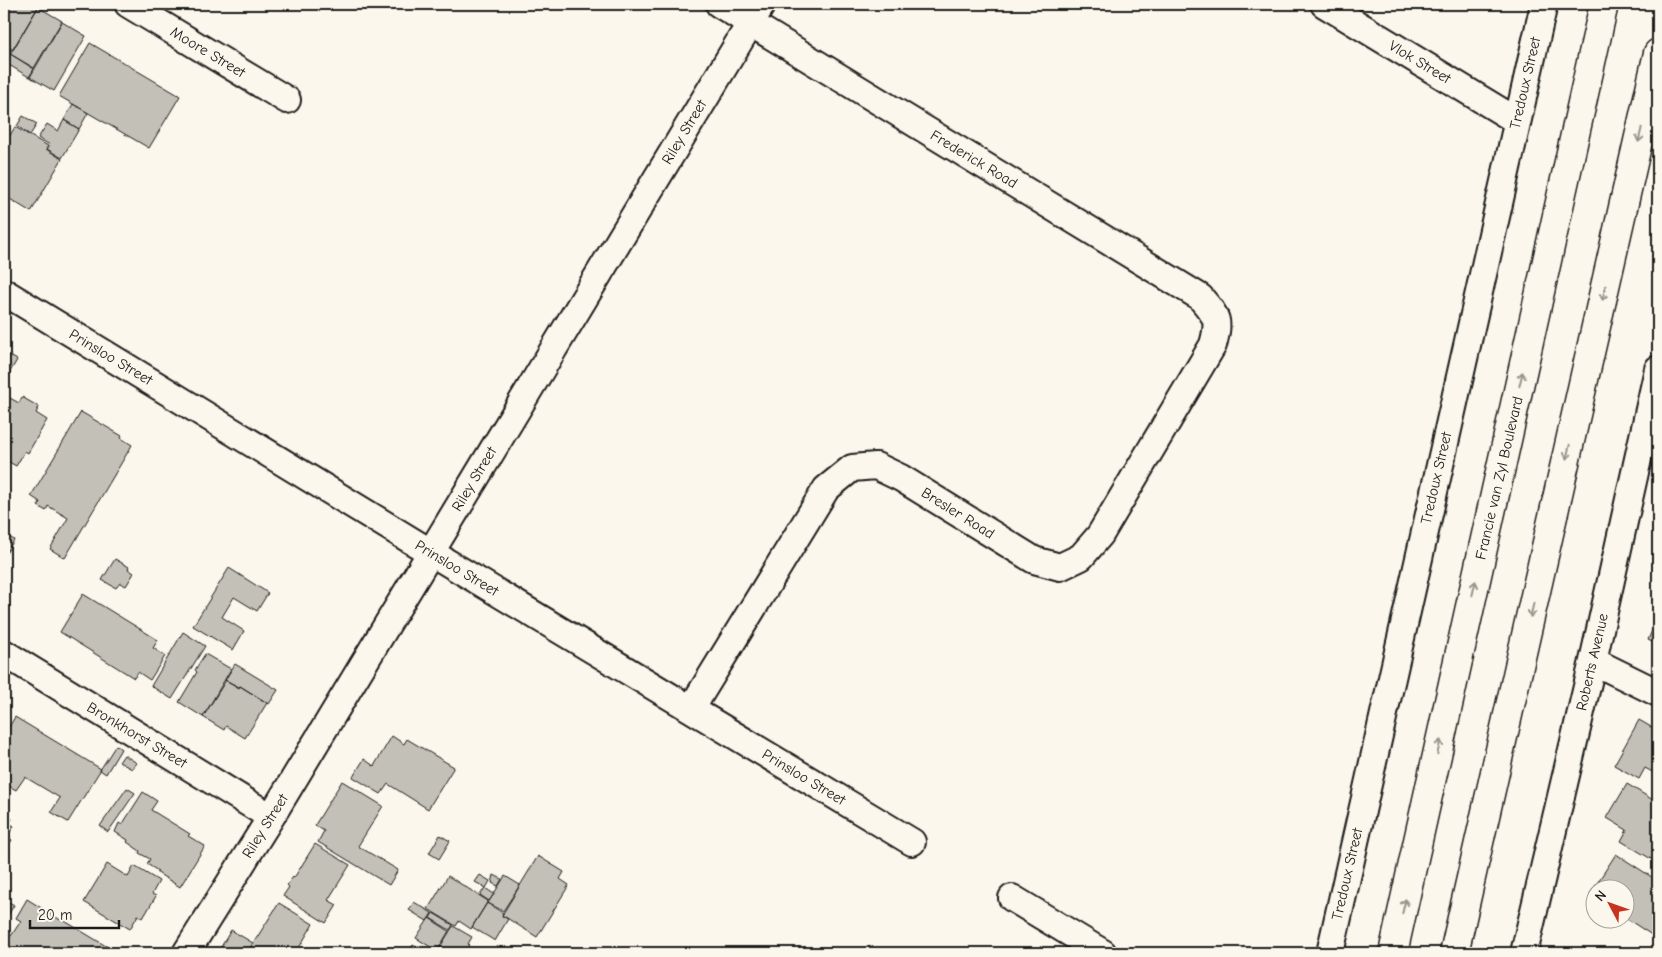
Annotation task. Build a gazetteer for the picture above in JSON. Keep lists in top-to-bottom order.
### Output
{
  "streets": {
    "main road": ["Francie van Zyl Boulevard"],
    "street": [
      "Moore Street",
      "Vlok Street",
      "Tredoux Street",
      "Riley Street",
      "Frederick Road",
      "Prinsloo Street",
      "Bresler Road",
      "Roberts Avenue",
      "Bronkhorst Street"
    ]
  },
  "crossings": [
    ["Vlok Street", "Tredoux Street"],
    ["Riley Street", "Frederick Road"],
    ["Riley Street", "Prinsloo Street"],
    ["Riley Street", "Bronkhorst Street"],
    ["Frederick Road", "Bresler Road"],
    ["Prinsloo Street", "Bresler Road"]
  ],
  "scale_bar": "20 m",
  "north": "top left"
}
